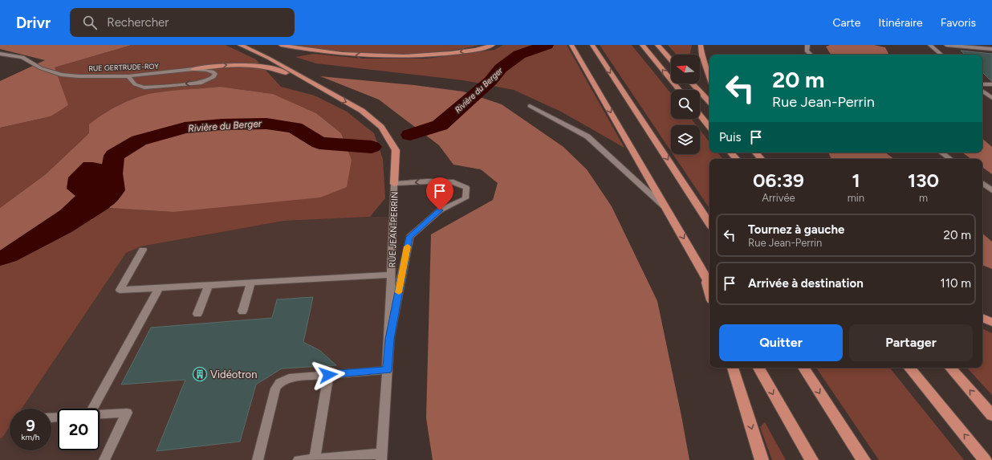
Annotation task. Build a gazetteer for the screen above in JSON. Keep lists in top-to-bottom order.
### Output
{
  "streets": {
    "street": ["RUE GERTRUDE-ROY", "RUE JEAN-PERRIN"]
  },
  "water": ["Rivière du Berger"],
  "places": {
    "building": ["Vidéotron"]
  },
  "north": "left",
  "page": {
    "header": "Drivr",
    "search": "Rechercher",
    "nav": ["Carte", "Itinéraire", "Favoris"],
    "turn": ["20 m", "Rue Jean-Perrin"],
    "then": "Puis",
    "eta": [
      "06:39",
      "Arrivée",
      "1",
      "min",
      "130",
      "m"
    ],
    "list": [
      {
        "name": "Tournez à gauche",
        "note": "Rue Jean-Perrin",
        "value": "20 m"
      },
      {
        "name": "Arrivée à destination",
        "value": "110 m"
      }
    ],
    "buttons": ["Quitter", "Partager"],
    "speed": "9 km/h",
    "limit": "20"
  }
}
